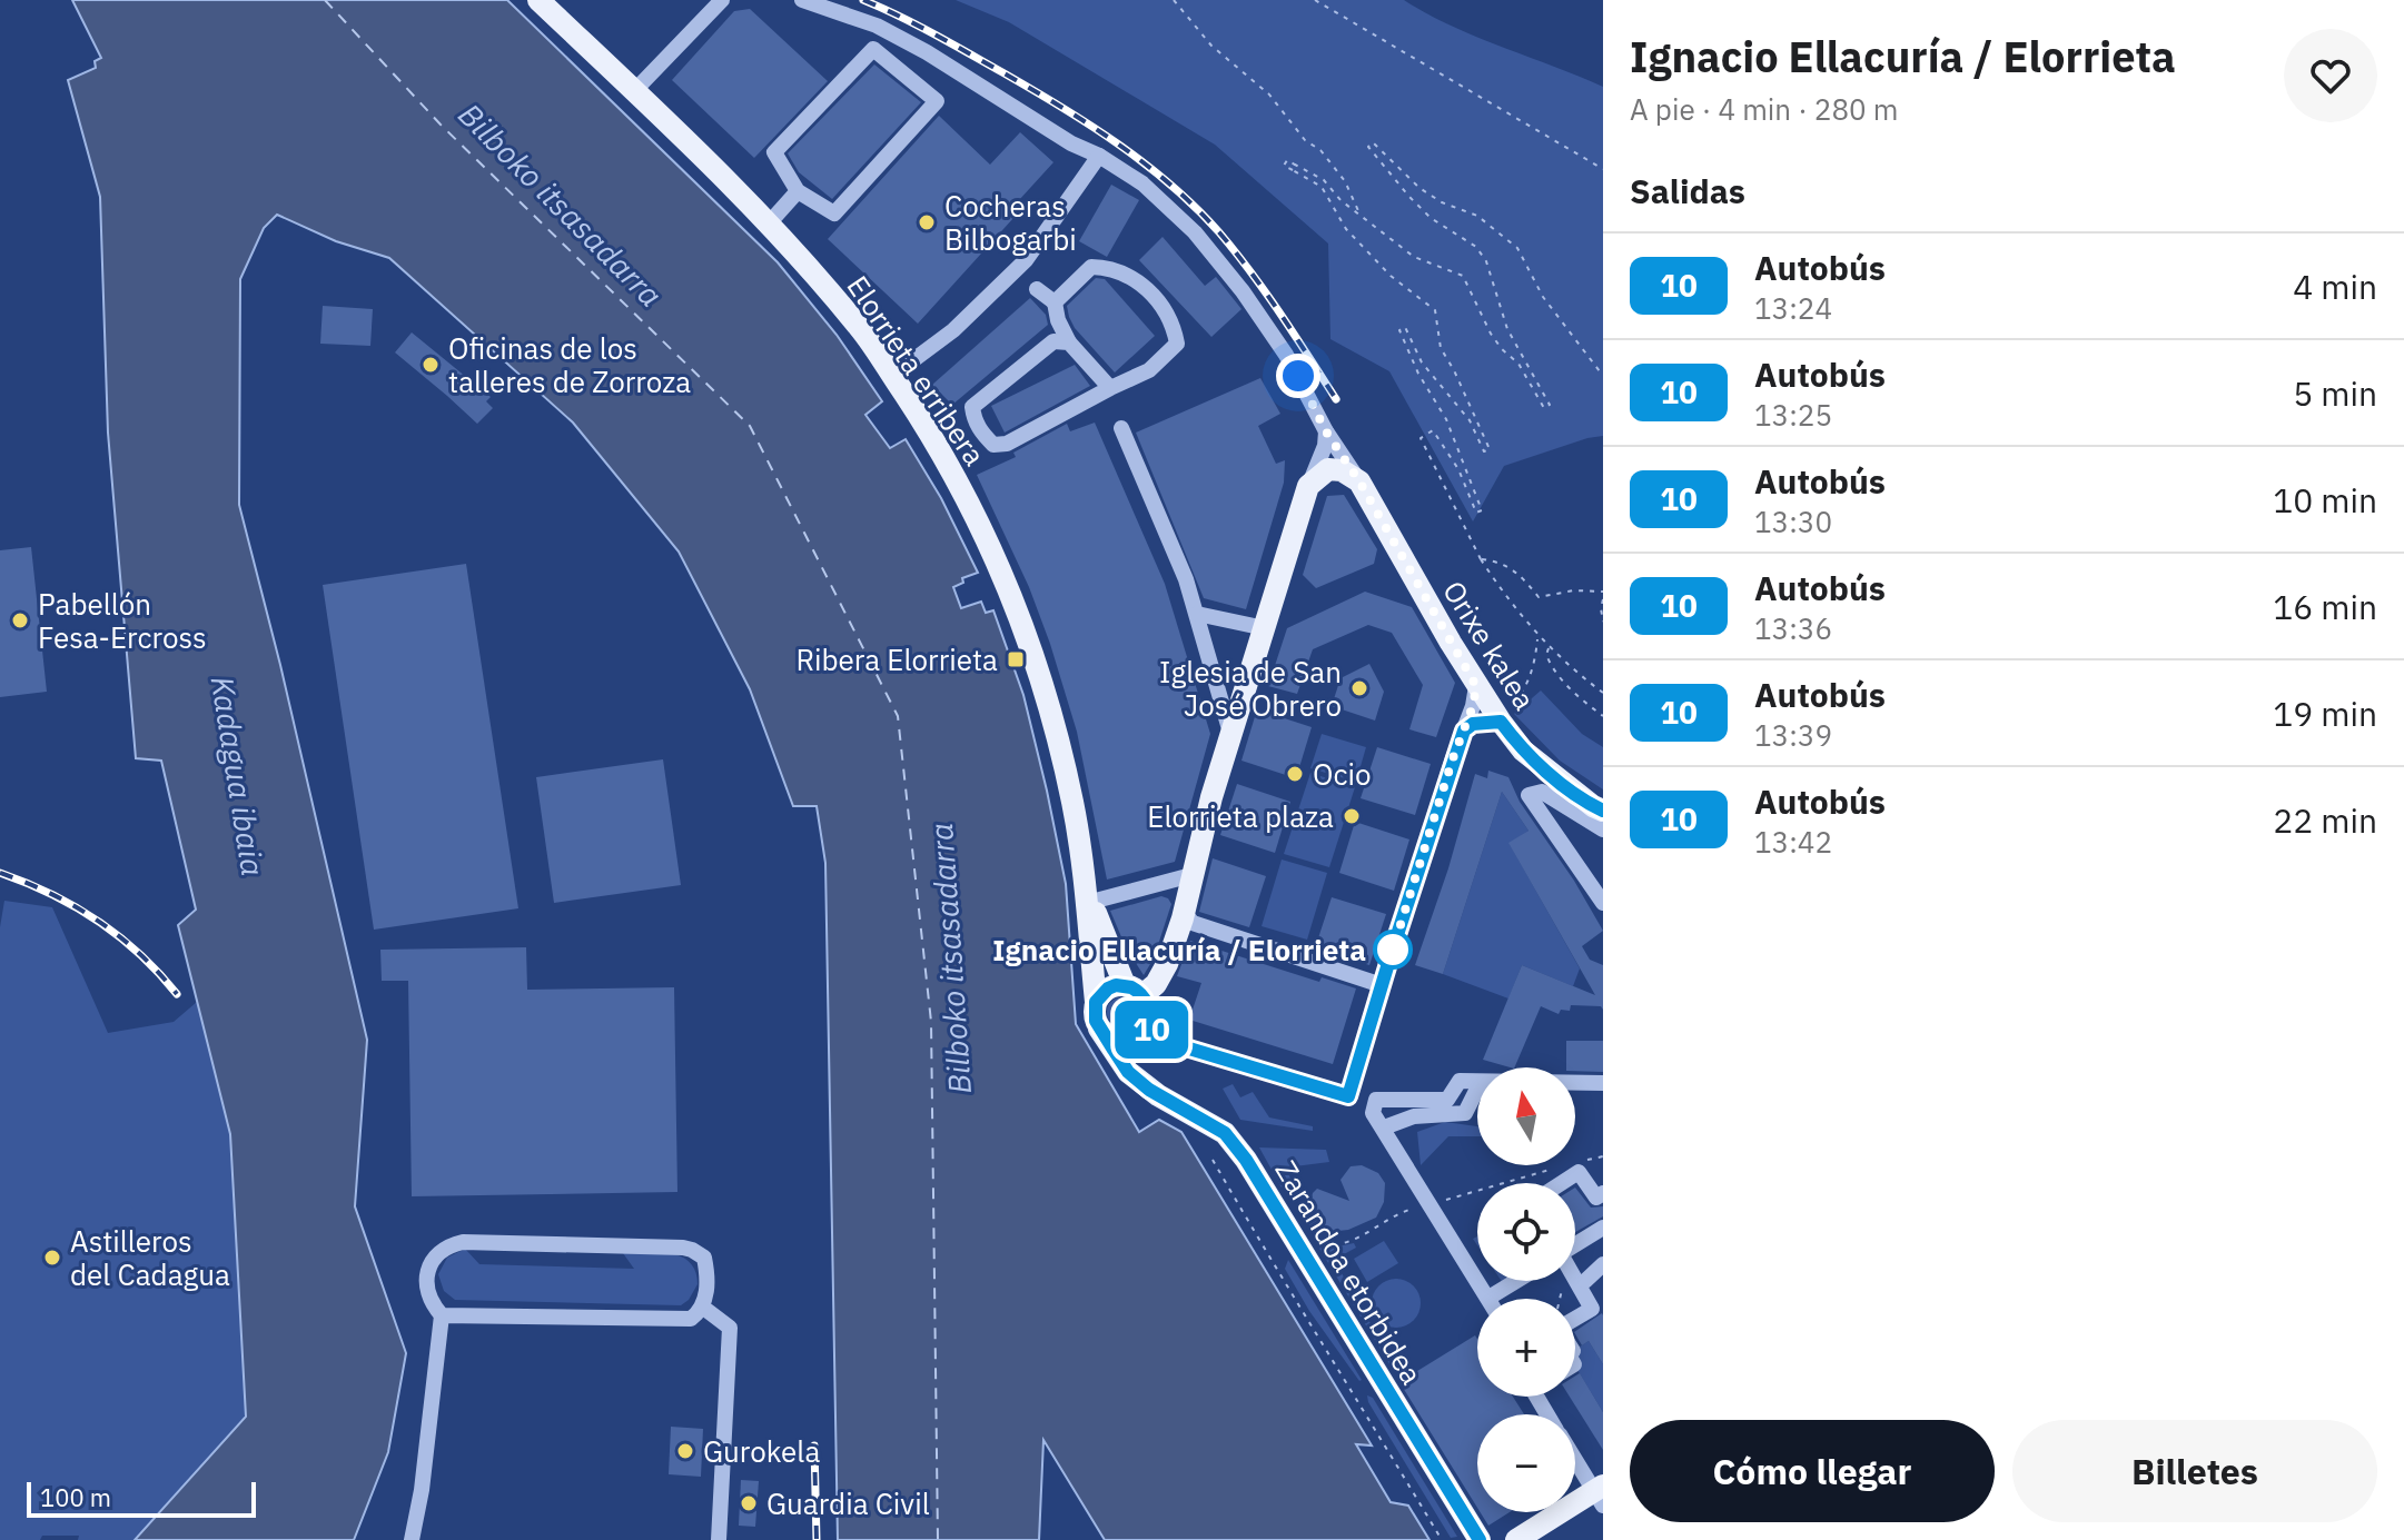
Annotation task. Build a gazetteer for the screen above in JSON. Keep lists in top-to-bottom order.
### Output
{
  "streets": {
    "main road": ["Elorrieta erribera", "Orixe kalea", "Zarandoa etorbidea"]
  },
  "water": ["Bilboko itsasadarra", "Kadagua ibaia"],
  "places": {
    "other": [
      "Cocheras Bilbogarbi",
      "Oficinas de los talleres de Zorroza",
      "Pabellón Fesa-Ercross",
      "Iglesia de San José Obrero",
      "Ocio",
      "Elorrieta plaza",
      "Ignacio Ellacuría / Elorrieta",
      "Astilleros del Cadagua",
      "Gurokela",
      "Guardia Civil"
    ],
    "transit": ["Ribera Elorrieta"]
  },
  "lines": ["bus line 10"],
  "scale_bar": "100 m",
  "north": "top",
  "page": {
    "on_map": "10",
    "heading": [
      ["Ignacio Ellacuría / Elorrieta", "A pie · 4 min · 280 m"],
      "Salidas"
    ],
    "list": [
      {
        "mark": "10",
        "name": "Autobús",
        "note": "13:24",
        "value": "4 min"
      },
      {
        "mark": "10",
        "name": "Autobús",
        "note": "13:25",
        "value": "5 min"
      },
      {
        "mark": "10",
        "name": "Autobús",
        "note": "13:30",
        "value": "10 min"
      },
      {
        "mark": "10",
        "name": "Autobús",
        "note": "13:36",
        "value": "16 min"
      },
      {
        "mark": "10",
        "name": "Autobús",
        "note": "13:39",
        "value": "19 min"
      },
      {
        "mark": "10",
        "name": "Autobús",
        "note": "13:42",
        "value": "22 min"
      }
    ],
    "map_buttons": ["+", "−"],
    "buttons": ["Cómo llegar", "Billetes"],
    "scale": "100 m"
  }
}
